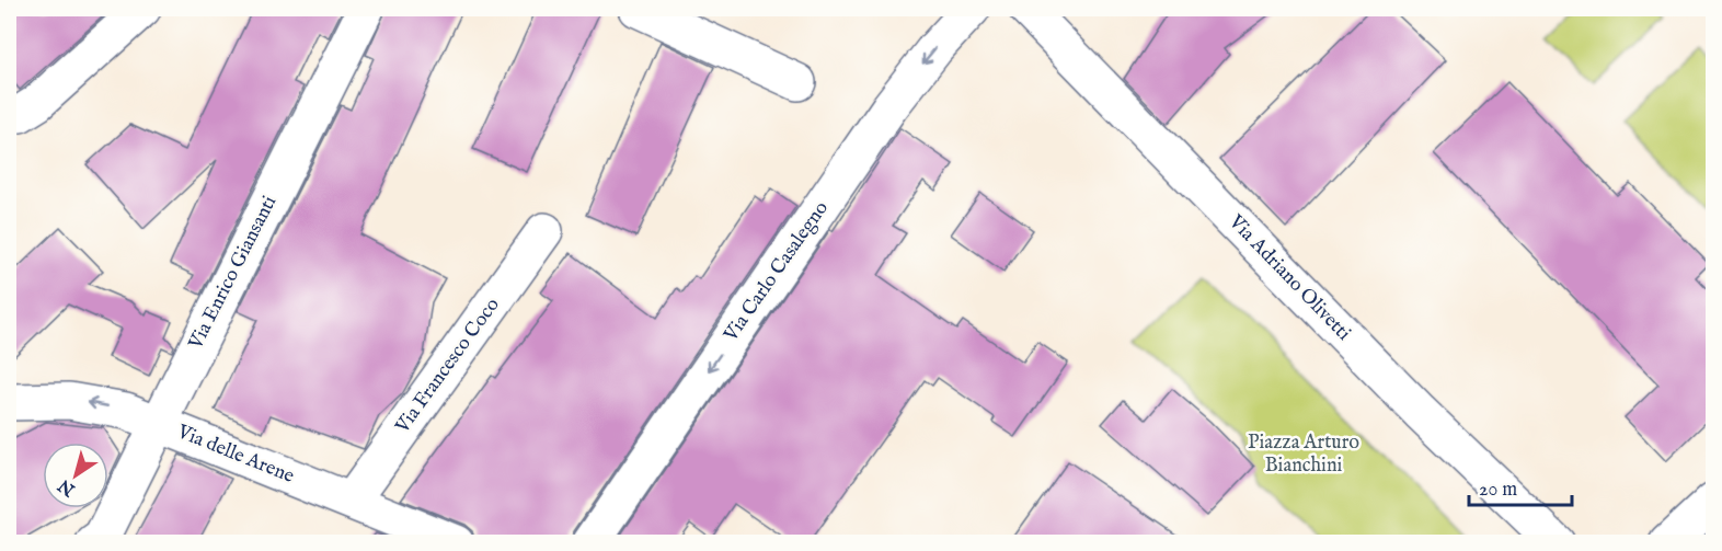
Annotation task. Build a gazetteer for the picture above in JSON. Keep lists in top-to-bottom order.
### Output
{
  "streets": {
    "street": [
      "Via Carlo Casalegno",
      "Via Enrico Giansanti",
      "Via Adriano Olivetti",
      "Via Francesco Coco",
      "Via delle Arene"
    ]
  },
  "crossings": [
    ["Via Enrico Giansanti", "Via delle Arene"],
    ["Via Francesco Coco", "Via delle Arene"]
  ],
  "one_way": ["Via Carlo Casalegno"],
  "parks": ["Piazza Arturo Bianchini"],
  "scale_bar": "20 m",
  "north": "bottom left"
}
